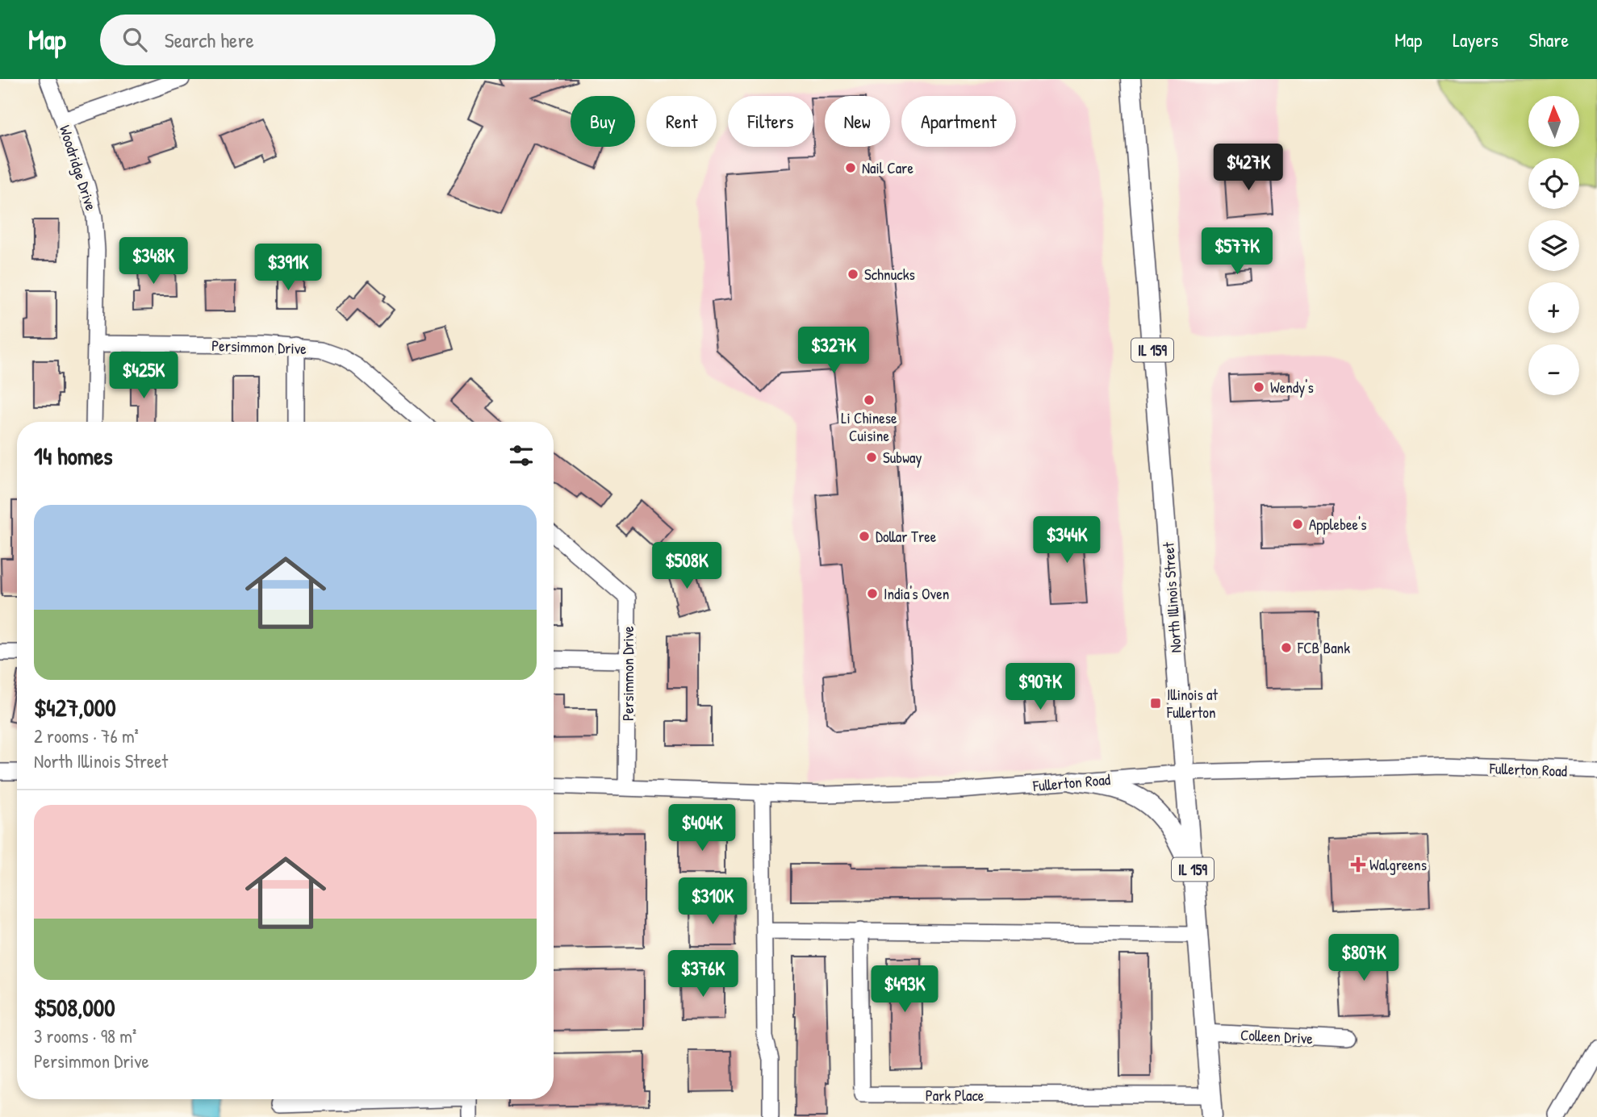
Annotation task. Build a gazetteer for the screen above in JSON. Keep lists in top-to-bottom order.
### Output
{
  "streets": {
    "main road": ["IL 159", "North Illinois Street"],
    "street": [
      "Woodridge Drive",
      "Persimmon Drive",
      "Fullerton Road",
      "Colleen Drive",
      "Park Place"
    ]
  },
  "crossings": [
    ["Woodridge Drive", "Persimmon Drive"],
    ["Persimmon Drive", "Fullerton Road"],
    ["North Illinois Street", "Fullerton Road"],
    ["North Illinois Street", "Colleen Drive"],
    ["North Illinois Street", "Park Place"]
  ],
  "places": {
    "other": [
      "Nail Care",
      "Schnucks",
      "Wendy's",
      "Li Chinese Cuisine",
      "Subway",
      "Applebee's",
      "Dollar Tree",
      "India's Oven",
      "FCB Bank"
    ],
    "transit": ["Illinois at Fullerton"],
    "health": ["Walgreens"]
  },
  "north": "top",
  "page": {
    "header": "Map",
    "search": "Search here",
    "nav": ["Map", "Layers", "Share"],
    "map_buttons": ["+", "−"],
    "chip": [
      "Buy",
      "Rent",
      "Filters",
      "New",
      "Apartment"
    ],
    "price": [
      "$427K",
      "$577K",
      "$348K",
      "$391K",
      "$327K",
      "$425K",
      "$344K",
      "$508K",
      "$907K",
      "$404K",
      "$310K",
      "$807K",
      "$376K",
      "$493K"
    ],
    "heading": "14 homes",
    "list": [
      {
        "name": "$427,000",
        "note": "2 rooms · 76 m² · North Illinois Street"
      },
      {
        "name": "$508,000",
        "note": "3 rooms · 98 m² · Persimmon Drive"
      }
    ]
  }
}
